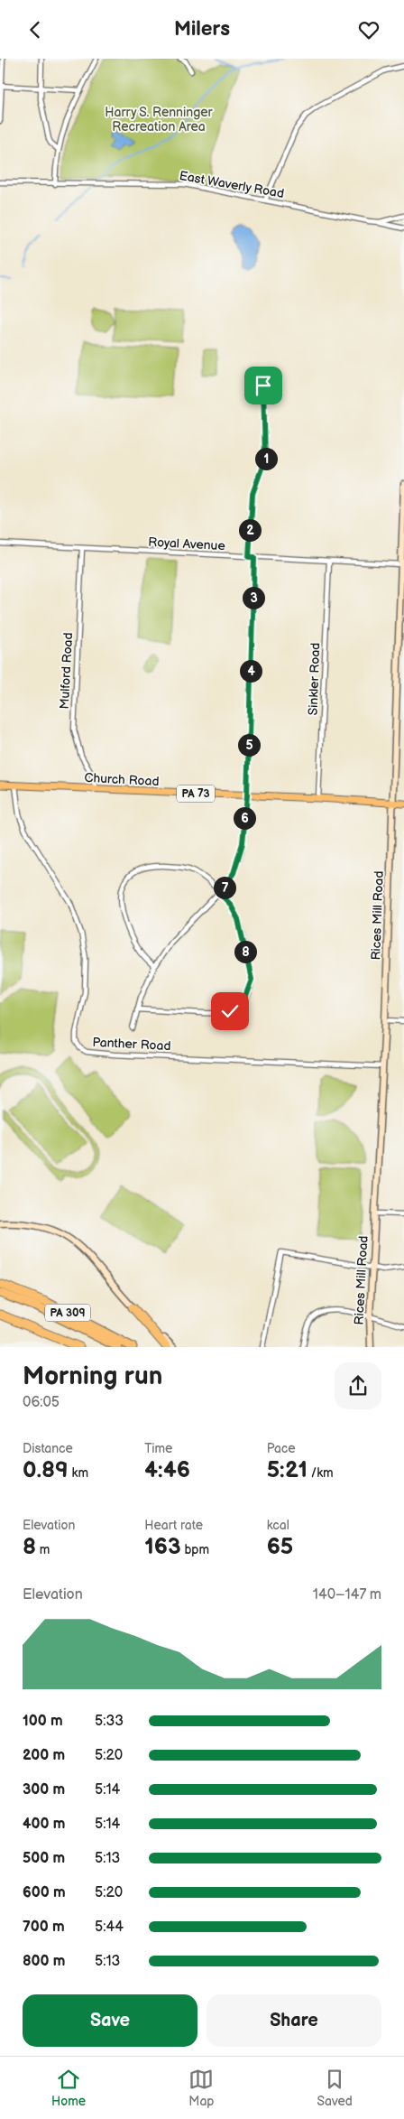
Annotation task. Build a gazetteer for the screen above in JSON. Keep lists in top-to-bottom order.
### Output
{
  "streets": {
    "highway": ["PA 309"],
    "main road": ["Church Road", "PA 73"],
    "street": [
      "East Waverly Road",
      "Royal Avenue",
      "Mulford Road",
      "Sinkler Road",
      "Rices Mill Road",
      "Panther Road"
    ]
  },
  "crossings": [
    ["Royal Avenue", "Mulford Road"],
    ["Royal Avenue", "Sinkler Road"],
    ["Royal Avenue", "Rices Mill Road"],
    ["Mulford Road", "Church Road"],
    ["Sinkler Road", "Church Road"],
    ["Church Road", "Rices Mill Road"],
    ["Church Road", "Panther Road"],
    ["Rices Mill Road", "Panther Road"]
  ],
  "parks": ["Harry S. Renninger Recreation Area"],
  "page": {
    "header": "Milers",
    "pins": [
      "1",
      "2",
      "3",
      "4",
      "5",
      "6",
      "7",
      "8"
    ],
    "heading": ["Morning run", "06:05"],
    "stats": [
      ["Distance", "0.89 km"],
      ["Time", "4:46"],
      ["Pace", "5:21 /km"],
      ["Elevation", "8 m"],
      ["Heart rate", "163 bpm"],
      ["kcal", "65"]
    ],
    "chart": ["Elevation", "140–147 m"],
    "list": [
      {
        "name": "100 m",
        "note": "5:33"
      },
      {
        "name": "200 m",
        "note": "5:20"
      },
      {
        "name": "300 m",
        "note": "5:14"
      },
      {
        "name": "400 m",
        "note": "5:14"
      },
      {
        "name": "500 m",
        "note": "5:13"
      },
      {
        "name": "600 m",
        "note": "5:20"
      },
      {
        "name": "700 m",
        "note": "5:44"
      },
      {
        "name": "800 m",
        "note": "5:13"
      }
    ],
    "buttons": ["Save", "Share"],
    "tabs": ["Home", "Map", "Saved"]
  }
}
